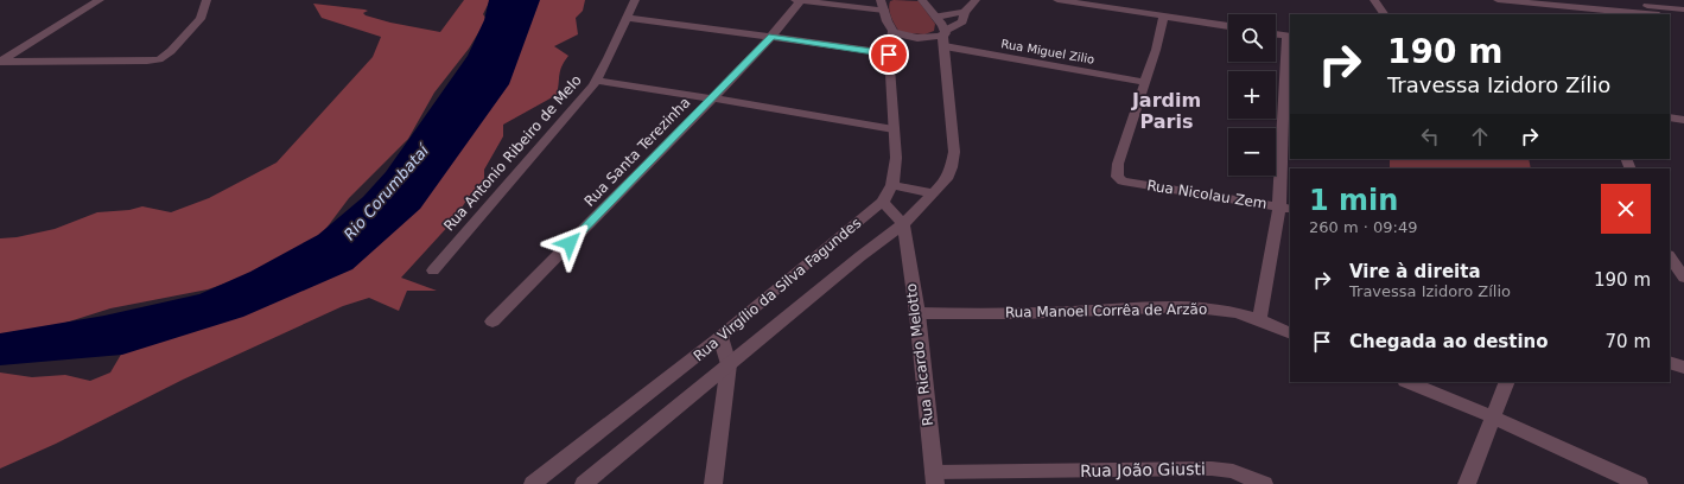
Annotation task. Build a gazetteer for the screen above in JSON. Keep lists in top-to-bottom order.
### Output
{
  "streets": {
    "street": [
      "Rua Miguel Zilio",
      "Rua Santa Terezinha",
      "Rua Antonio Ribeiro de Melo",
      "Rua Nicolau Zem",
      "Rua Virgílio da Silva Fagundes",
      "Rua Manoel Corrêa de Arzão",
      "Rua Ricardo Melotto",
      "Rua João Giusti"
    ]
  },
  "crossings": [
    ["Rua Miguel Zilio", "Rua Nicolau Zem"],
    ["Rua Miguel Zilio", "Rua Virgílio da Silva Fagundes"],
    ["Rua Virgílio da Silva Fagundes", "Rua Ricardo Melotto"],
    ["Rua Manoel Corrêa de Arzão", "Rua Ricardo Melotto"],
    ["Rua Ricardo Melotto", "Rua João Giusti"]
  ],
  "districts": ["Jardim Paris"],
  "water": ["Rio Corumbataí"],
  "page": {
    "map_buttons": ["+", "−"],
    "turn": ["190 m", "Travessa Izidoro Zílio"],
    "heading": ["1 min", "260 m · 09:49"],
    "list": [
      {
        "name": "Vire à direita",
        "note": "Travessa Izidoro Zílio",
        "value": "190 m"
      },
      {
        "name": "Chegada ao destino",
        "value": "70 m"
      }
    ]
  }
}
